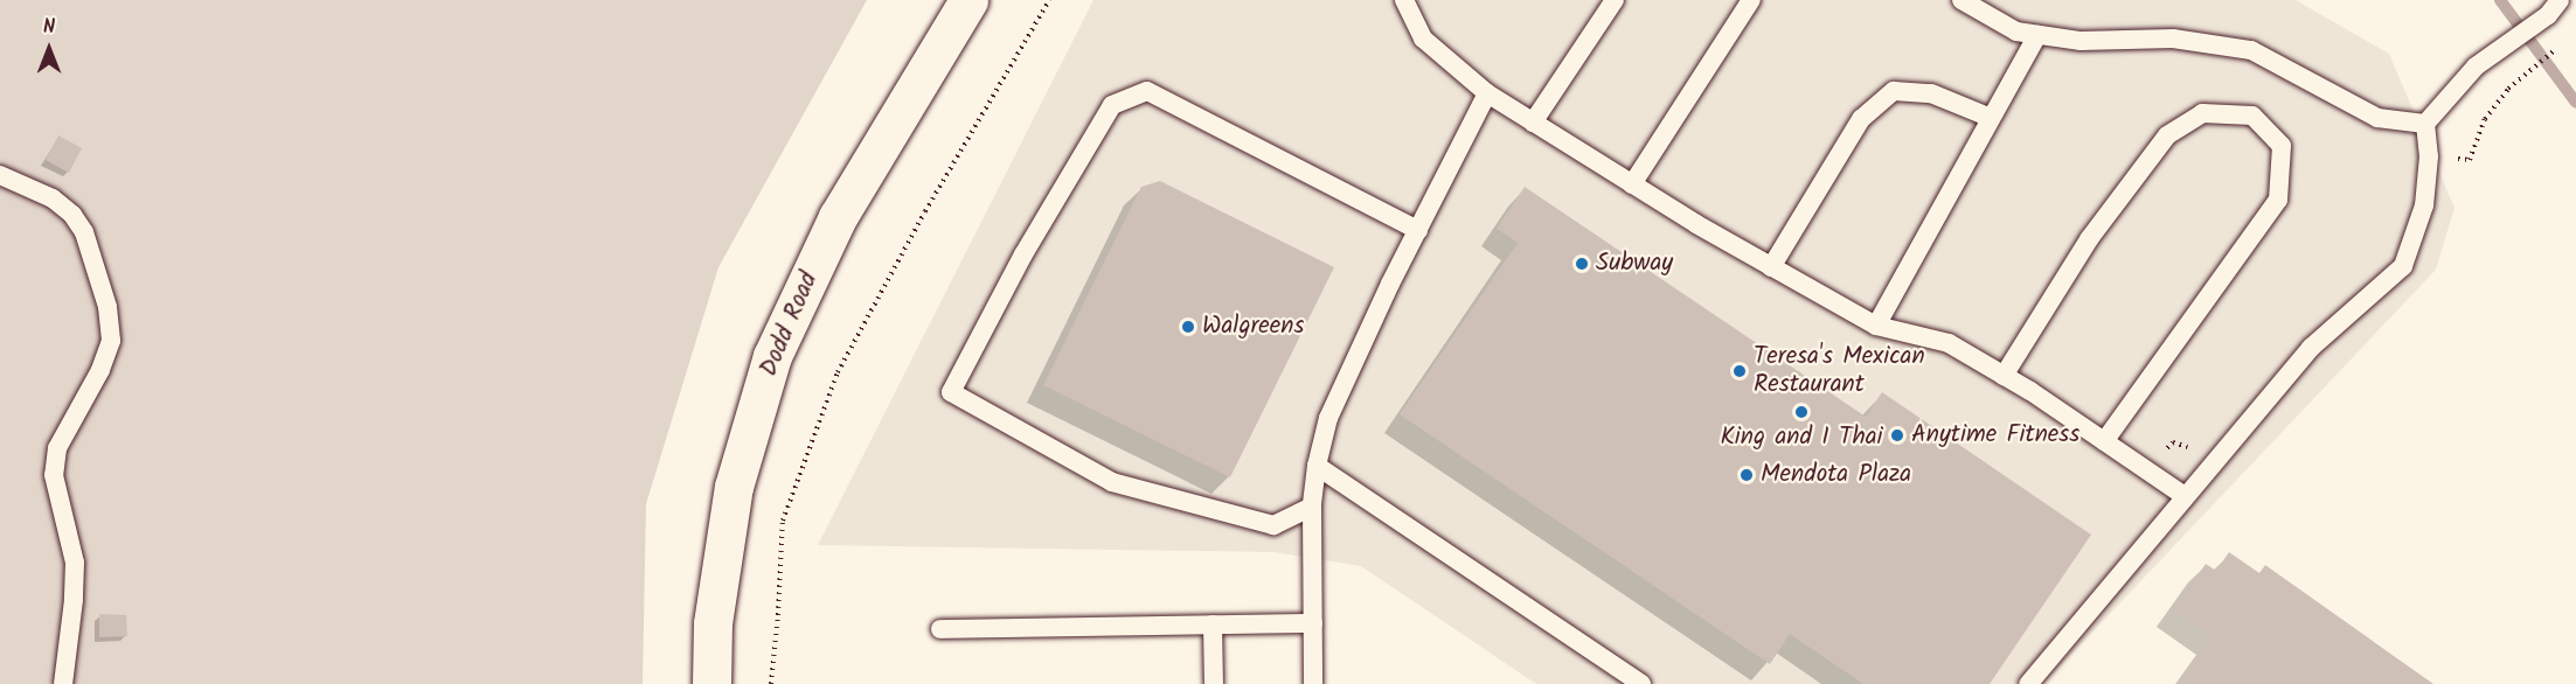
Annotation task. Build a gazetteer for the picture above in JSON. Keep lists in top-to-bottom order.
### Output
{
  "streets": {
    "main road": ["Dodd Road"]
  },
  "places": [
    "Subway",
    "Walgreens",
    "Teresa's Mexican Restaurant",
    "King and I Thai",
    "Anytime Fitness",
    "Mendota Plaza"
  ],
  "north": "top"
}
